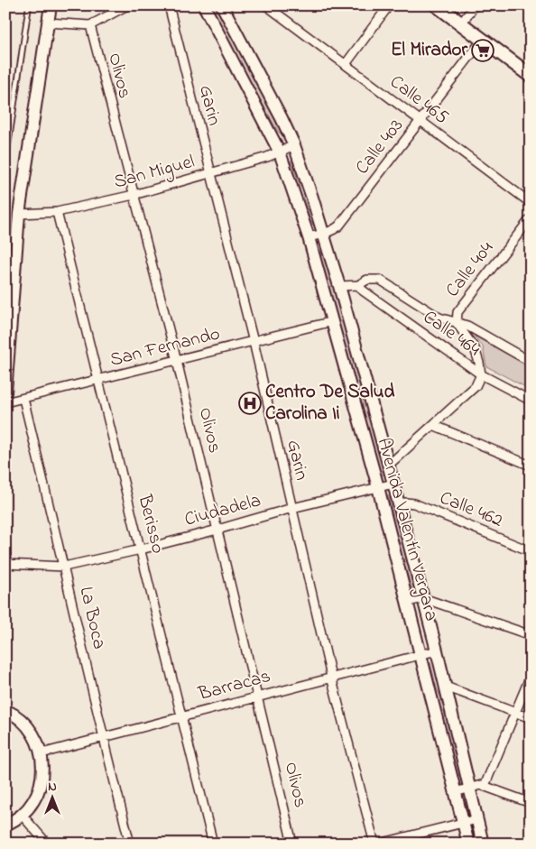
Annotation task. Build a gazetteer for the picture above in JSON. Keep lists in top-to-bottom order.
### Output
{
  "streets": {
    "street": [
      "Olivos",
      "Calle 465",
      "Garin",
      "Calle 403",
      "San Miguel",
      "Calle 404",
      "Calle 464",
      "San Fernando",
      "Calle 462",
      "Ciudadela",
      "Berisso",
      "Avenida Valentín Vergara",
      "La Boca",
      "Barracas"
    ]
  },
  "crossings": [
    ["Olivos", "San Miguel"],
    ["Olivos", "San Fernando"],
    ["Olivos", "Ciudadela"],
    ["Olivos", "Barracas"],
    ["Calle 465", "Calle 403"],
    ["Garin", "San Miguel"],
    ["Garin", "San Fernando"],
    ["Garin", "Ciudadela"],
    ["Garin", "Barracas"],
    ["Calle 403", "Avenida Valentín Vergara"],
    ["San Miguel", "Berisso"],
    ["San Miguel", "Avenida Valentín Vergara"],
    ["Calle 404", "Calle 464"],
    ["Calle 464", "Avenida Valentín Vergara"],
    ["San Fernando", "Berisso"],
    ["San Fernando", "Avenida Valentín Vergara"],
    ["San Fernando", "La Boca"],
    ["Calle 462", "Avenida Valentín Vergara"],
    ["Ciudadela", "Berisso"],
    ["Ciudadela", "Avenida Valentín Vergara"],
    ["Ciudadela", "La Boca"],
    ["Berisso", "Barracas"],
    ["Avenida Valentín Vergara", "Barracas"],
    ["La Boca", "Barracas"]
  ],
  "places": {
    "supermarket": ["El Mirador"],
    "hospital": ["Centro De Salud Carolina Ii"]
  },
  "north": "top"
}
